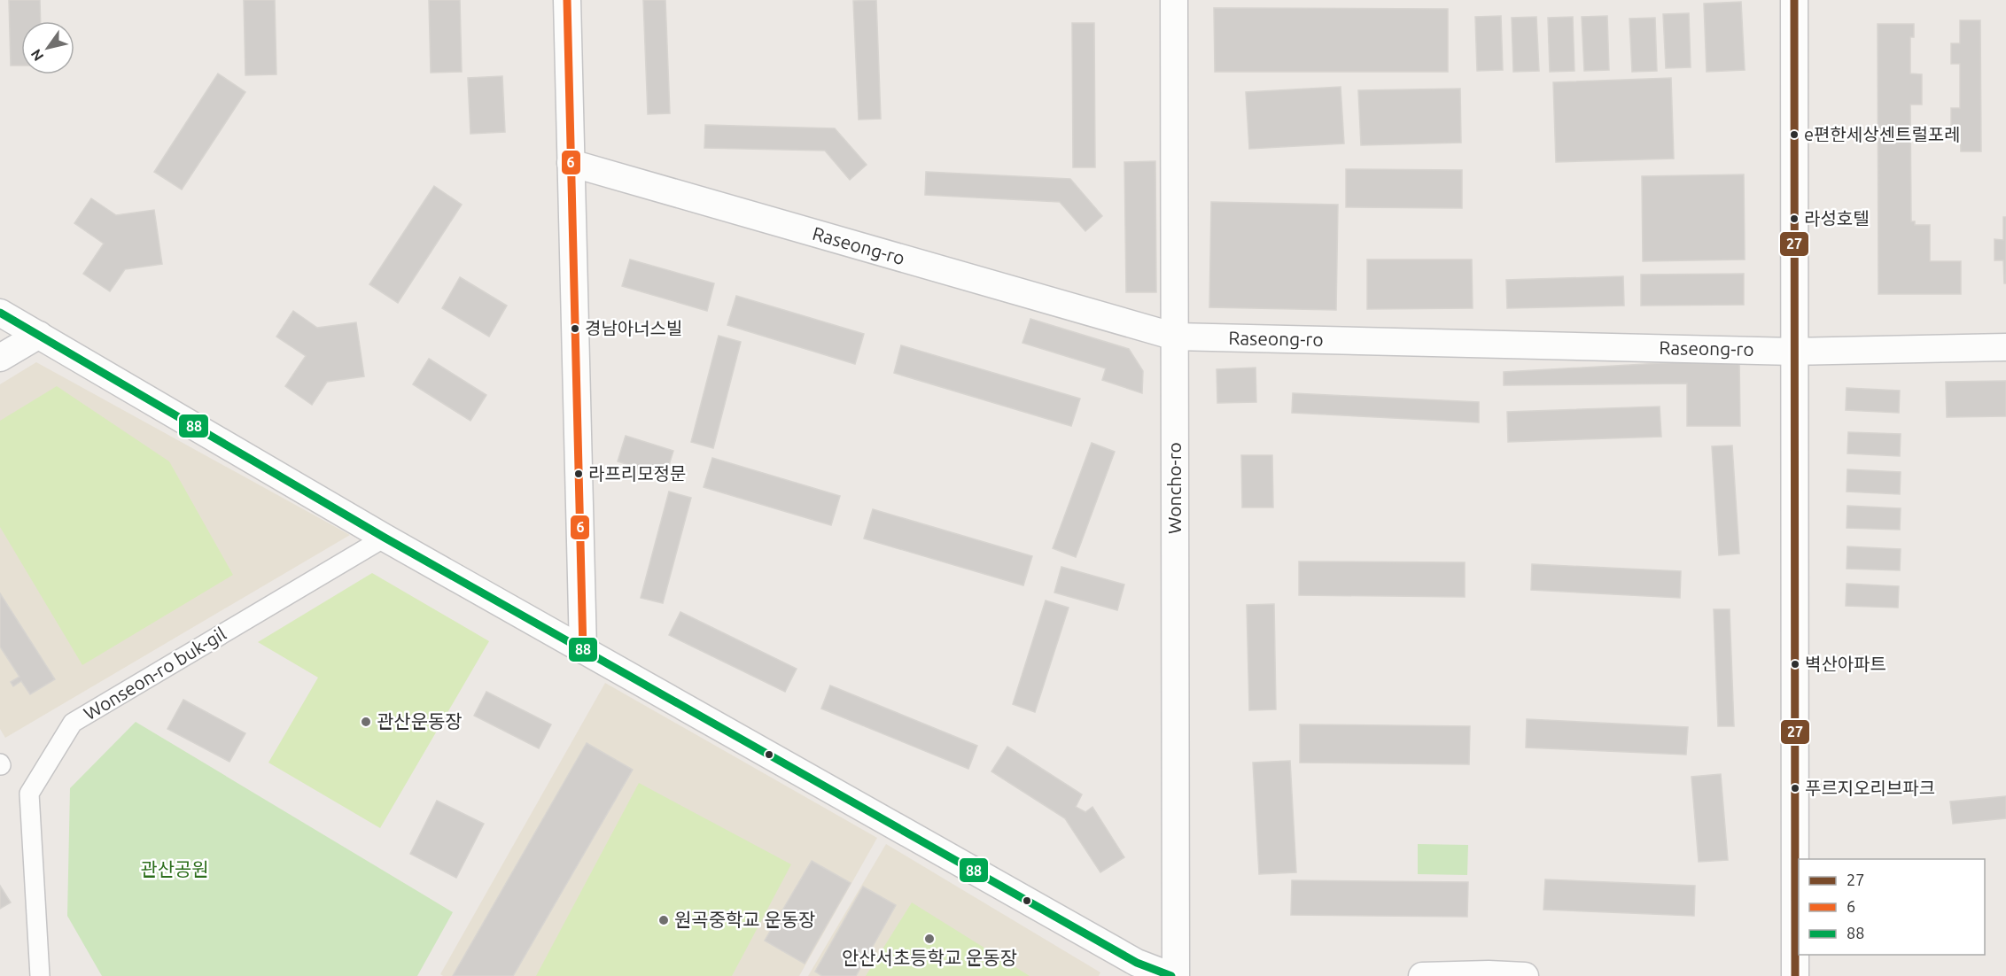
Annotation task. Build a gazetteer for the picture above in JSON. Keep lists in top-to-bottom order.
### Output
{
  "streets": {
    "street": ["Raseong-ro", "Woncho-ro", "Wonseon-ro buk-gil"]
  },
  "crossings": [
    ["Raseong-ro", "Woncho-ro"]
  ],
  "parks": ["관산공원"],
  "places": [
    "e편한세상센트럴포레",
    "라성호텔",
    "경남아너스빌",
    "라프리모정문",
    "벽산아파트",
    "관산운동장",
    "푸르지오리브파크",
    "원곡중학교 운동장",
    "안산서초등학교 운동장"
  ],
  "lines": ["transit line 27", "transit line 6", "transit line 88"],
  "legend": ["27", "6", "88"],
  "north": "bottom left"
}
